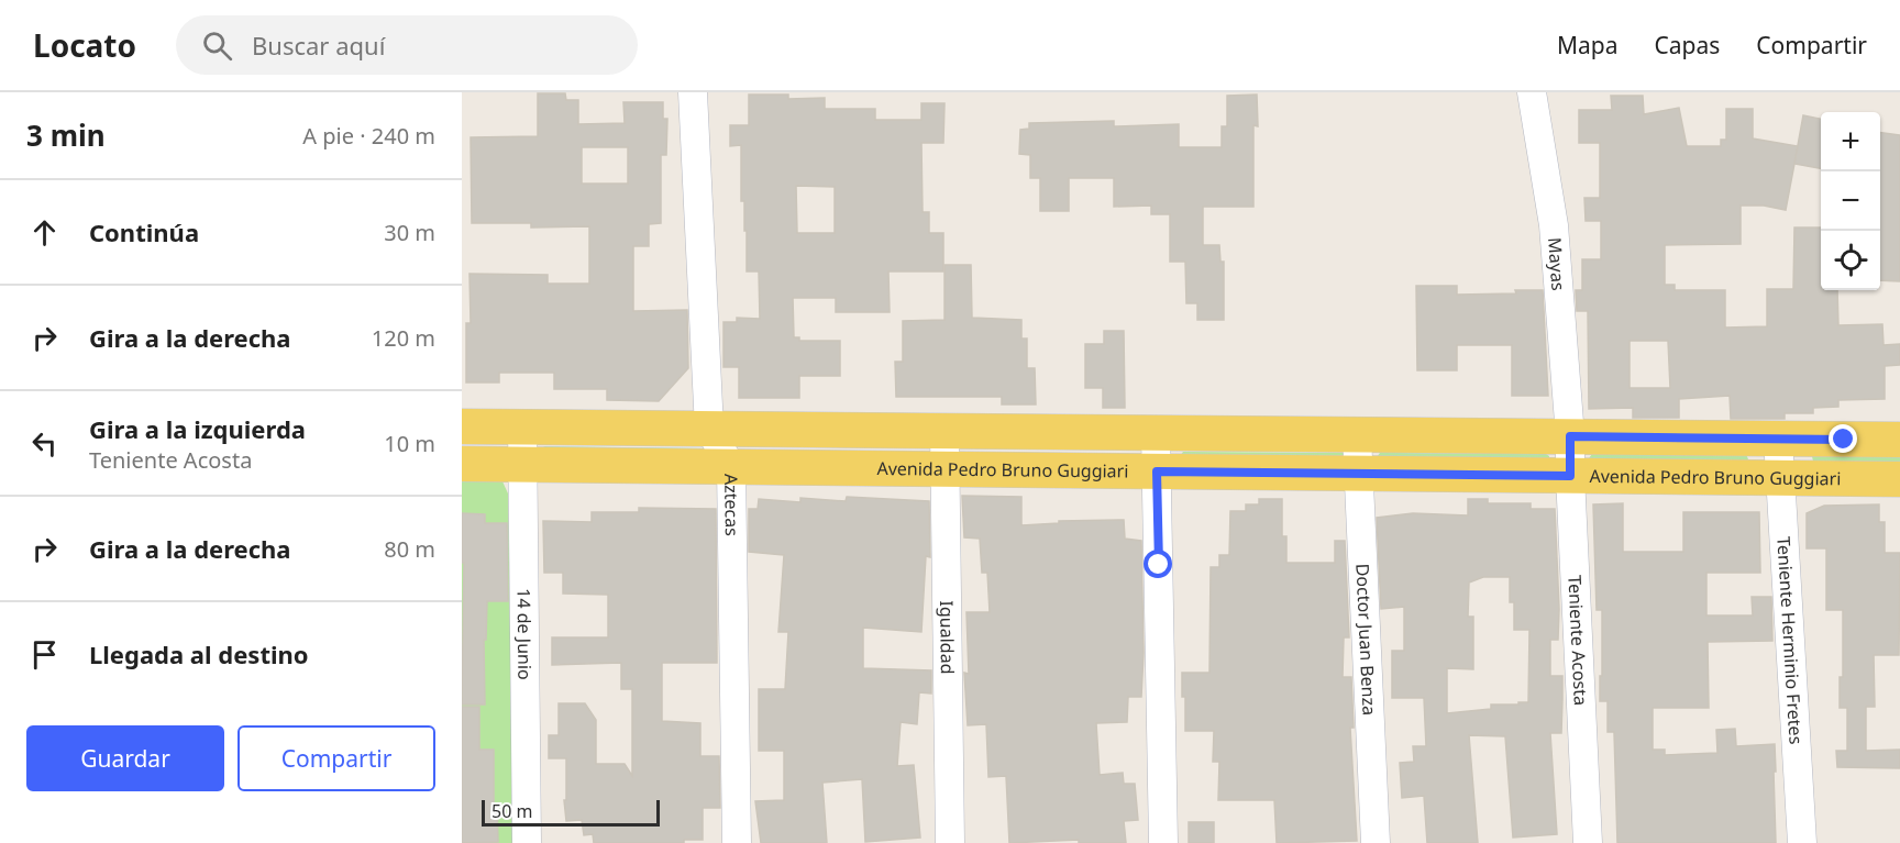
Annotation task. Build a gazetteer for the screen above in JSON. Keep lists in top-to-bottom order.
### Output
{
  "streets": {
    "main road": ["Avenida Pedro Bruno Guggiari"],
    "street": [
      "Mayas",
      "Aztecas",
      "14 de Junio",
      "Igualdad",
      "Doctor Juan Benza",
      "Teniente Acosta",
      "Teniente Herminio Fretes"
    ]
  },
  "crossings": [
    ["Mayas", "Teniente Acosta"],
    ["Avenida Pedro Bruno Guggiari", "Aztecas"],
    ["Avenida Pedro Bruno Guggiari", "14 de Junio"],
    ["Avenida Pedro Bruno Guggiari", "Igualdad"],
    ["Avenida Pedro Bruno Guggiari", "Doctor Juan Benza"],
    ["Avenida Pedro Bruno Guggiari", "Teniente Acosta"],
    ["Avenida Pedro Bruno Guggiari", "Teniente Herminio Fretes"]
  ],
  "scale_bar": "50 m",
  "page": {
    "header": "Locato",
    "search": "Buscar aquí",
    "nav": ["Mapa", "Capas", "Compartir"],
    "heading": ["3 min", "A pie · 240 m"],
    "map_buttons": ["+", "−"],
    "list": [
      ["Continúa", "30 m"],
      ["Gira a la derecha", "120 m"],
      ["Gira a la izquierda", "Teniente Acosta", "10 m"],
      ["Gira a la derecha", "80 m"],
      "Llegada al destino"
    ],
    "buttons": ["Guardar", "Compartir"],
    "scale": "50 m"
  }
}
